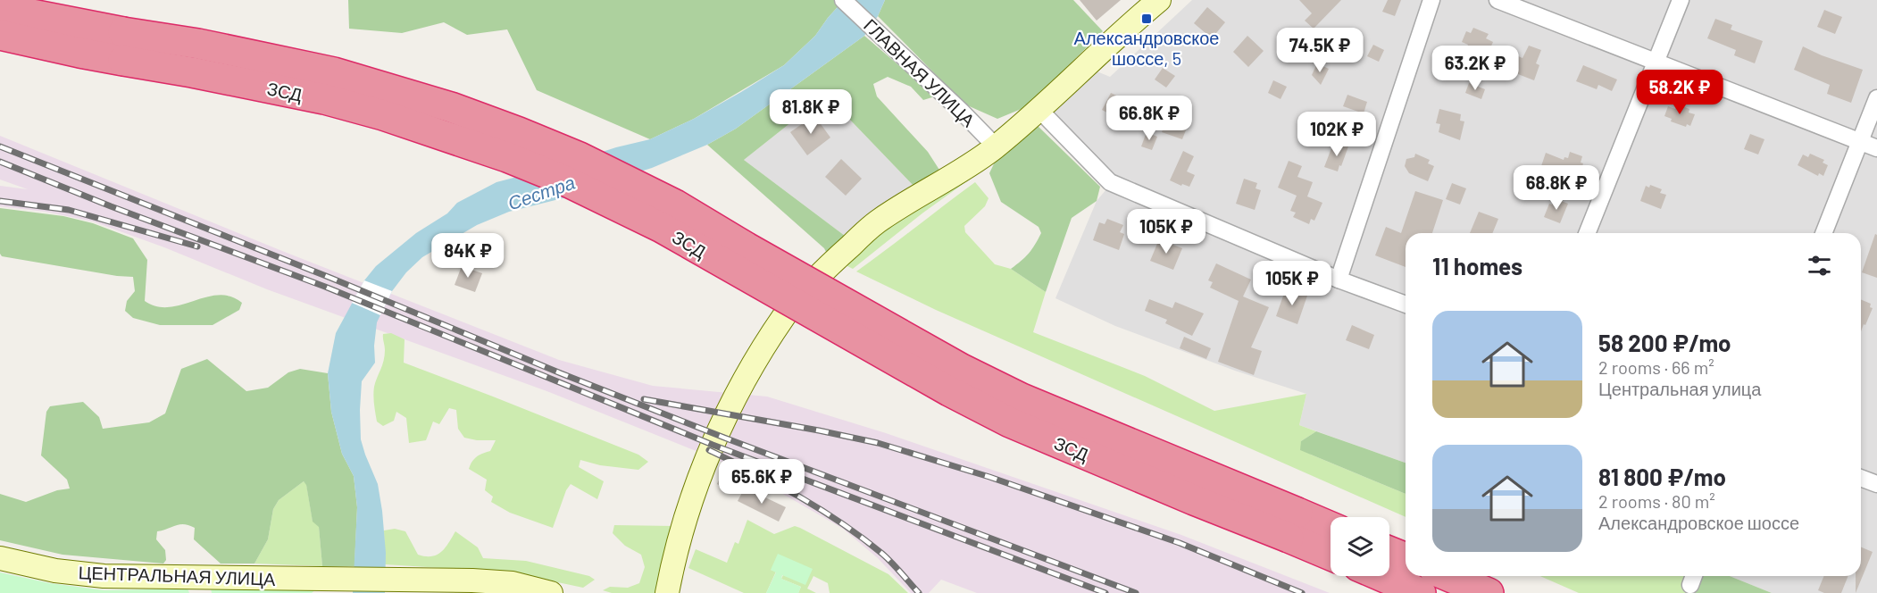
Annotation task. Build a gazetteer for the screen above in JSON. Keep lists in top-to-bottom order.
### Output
{
  "streets": {
    "highway": ["ЗСД"],
    "street": ["ГЛАВНАЯ УЛИЦА", "ЦЕНТРАЛЬНАЯ УЛИЦА"]
  },
  "water": ["Сестра"],
  "places": {
    "transit": ["Александровское шоссе, 5"]
  },
  "page": {
    "price": [
      "74.5K ₽",
      "63.2K ₽",
      "58.2K ₽",
      "81.8K ₽",
      "66.8K ₽",
      "102K ₽",
      "68.8K ₽",
      "105K ₽",
      "84K ₽",
      "105K ₽",
      "65.6K ₽"
    ],
    "heading": "11 homes",
    "list": [
      {
        "name": "58 200 ₽/mo",
        "note": "2 rooms · 66 m² · Центральная улица"
      },
      {
        "name": "81 800 ₽/mo",
        "note": "2 rooms · 80 m² · Александровское шоссе"
      }
    ]
  }
}
